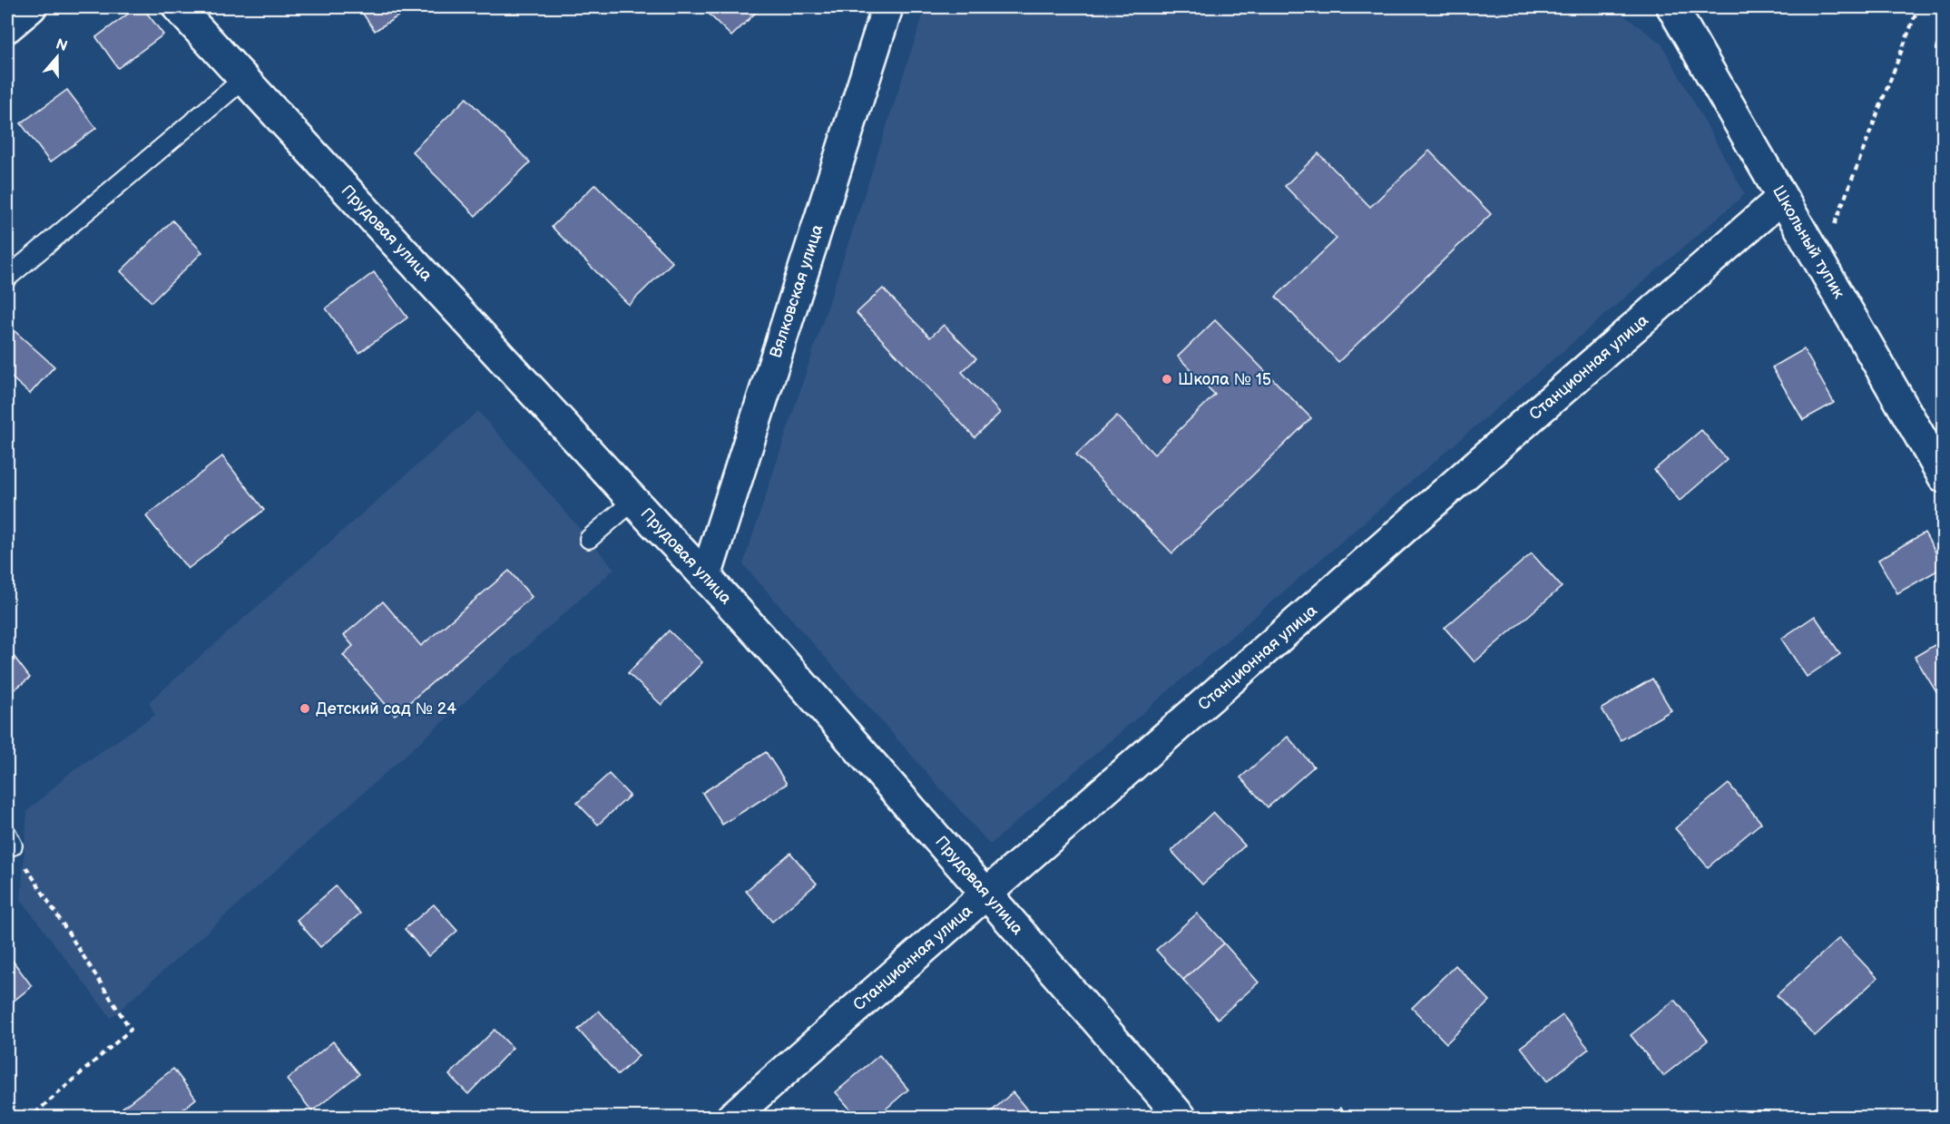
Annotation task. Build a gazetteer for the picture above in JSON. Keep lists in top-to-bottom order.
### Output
{
  "streets": {
    "street": [
      "Прудовая улица",
      "Школьный тупик",
      "Вялковская улица",
      "Станционная улица"
    ]
  },
  "crossings": [
    ["Прудовая улица", "Вялковская улица"],
    ["Прудовая улица", "Станционная улица"],
    ["Школьный тупик", "Станционная улица"]
  ],
  "places": ["Школа № 15", "Детский сад № 24"],
  "north": "top"
}
